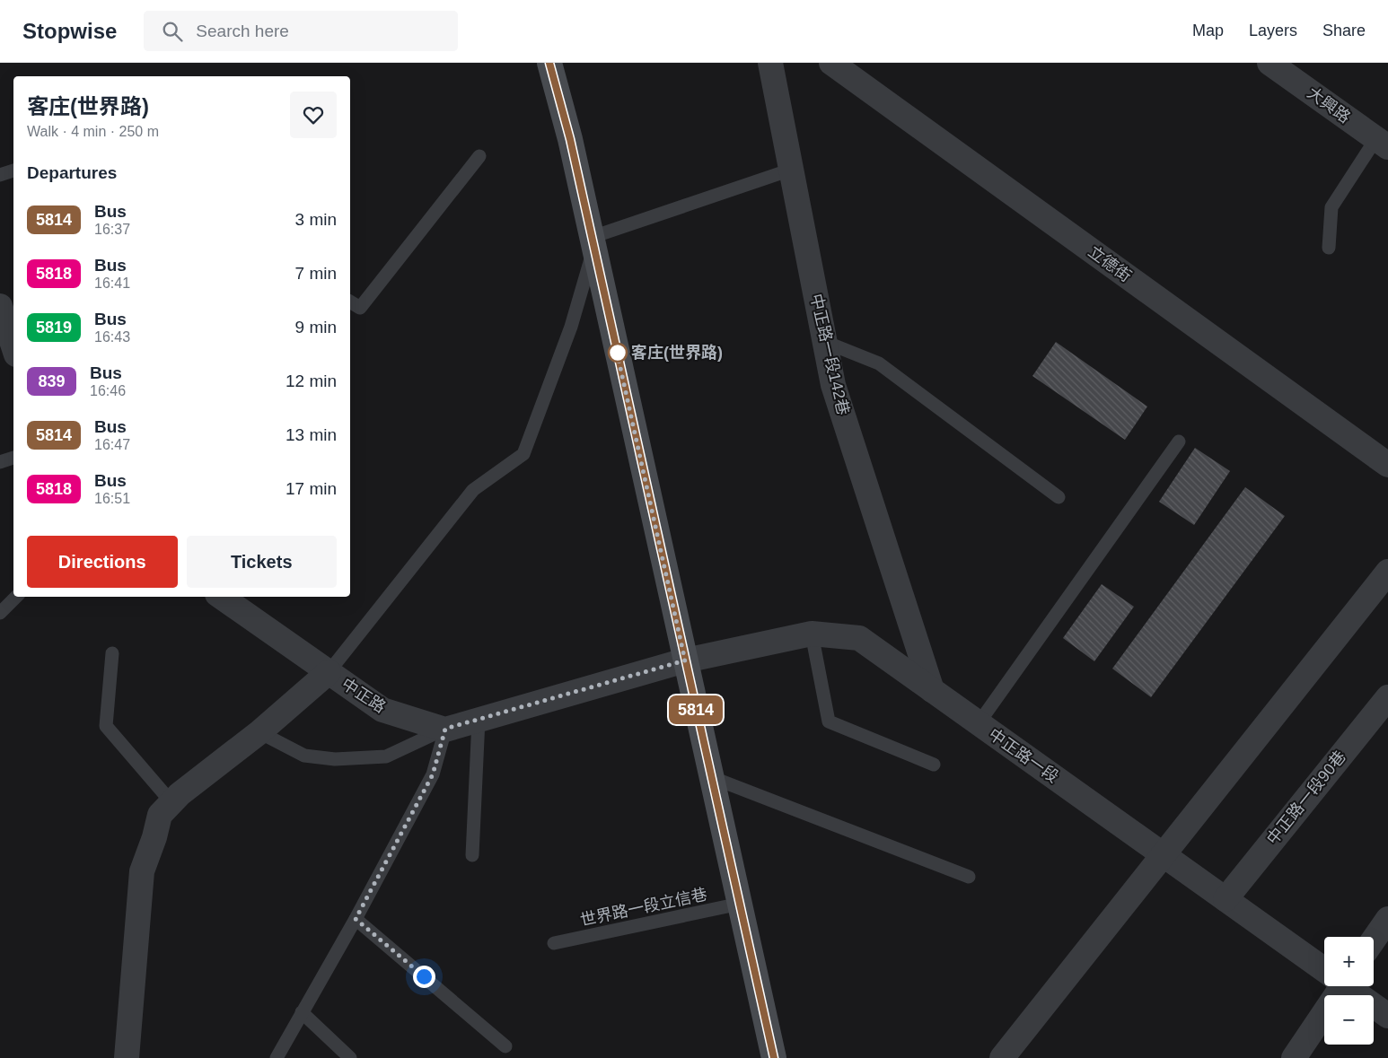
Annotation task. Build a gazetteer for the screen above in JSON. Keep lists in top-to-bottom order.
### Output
{
  "streets": {
    "street": [
      "大興路",
      "立德街",
      "中正路一段142巷",
      "中正路",
      "中正路一段",
      "中正路一段90巷"
    ],
    "lane": ["世界路一段立信巷"]
  },
  "crossings": [
    ["中正路一段142巷", "中正路一段"],
    ["中正路一段", "中正路一段90巷"]
  ],
  "places": ["客庄(世界路)"],
  "lines": ["bus line 5814"],
  "page": {
    "header": "Stopwise",
    "search": "Search here",
    "nav": ["Map", "Layers", "Share"],
    "on_map": "5814",
    "heading": [
      ["客庄(世界路)", "Walk · 4 min · 250 m"],
      "Departures"
    ],
    "list": [
      {
        "mark": "5814",
        "name": "Bus",
        "note": "16:37",
        "value": "3 min"
      },
      {
        "mark": "5818",
        "name": "Bus",
        "note": "16:41",
        "value": "7 min"
      },
      {
        "mark": "5819",
        "name": "Bus",
        "note": "16:43",
        "value": "9 min"
      },
      {
        "mark": "839",
        "name": "Bus",
        "note": "16:46",
        "value": "12 min"
      },
      {
        "mark": "5814",
        "name": "Bus",
        "note": "16:47",
        "value": "13 min"
      },
      {
        "mark": "5818",
        "name": "Bus",
        "note": "16:51",
        "value": "17 min"
      }
    ],
    "buttons": ["Directions", "Tickets"],
    "map_buttons": ["+", "−"]
  }
}
